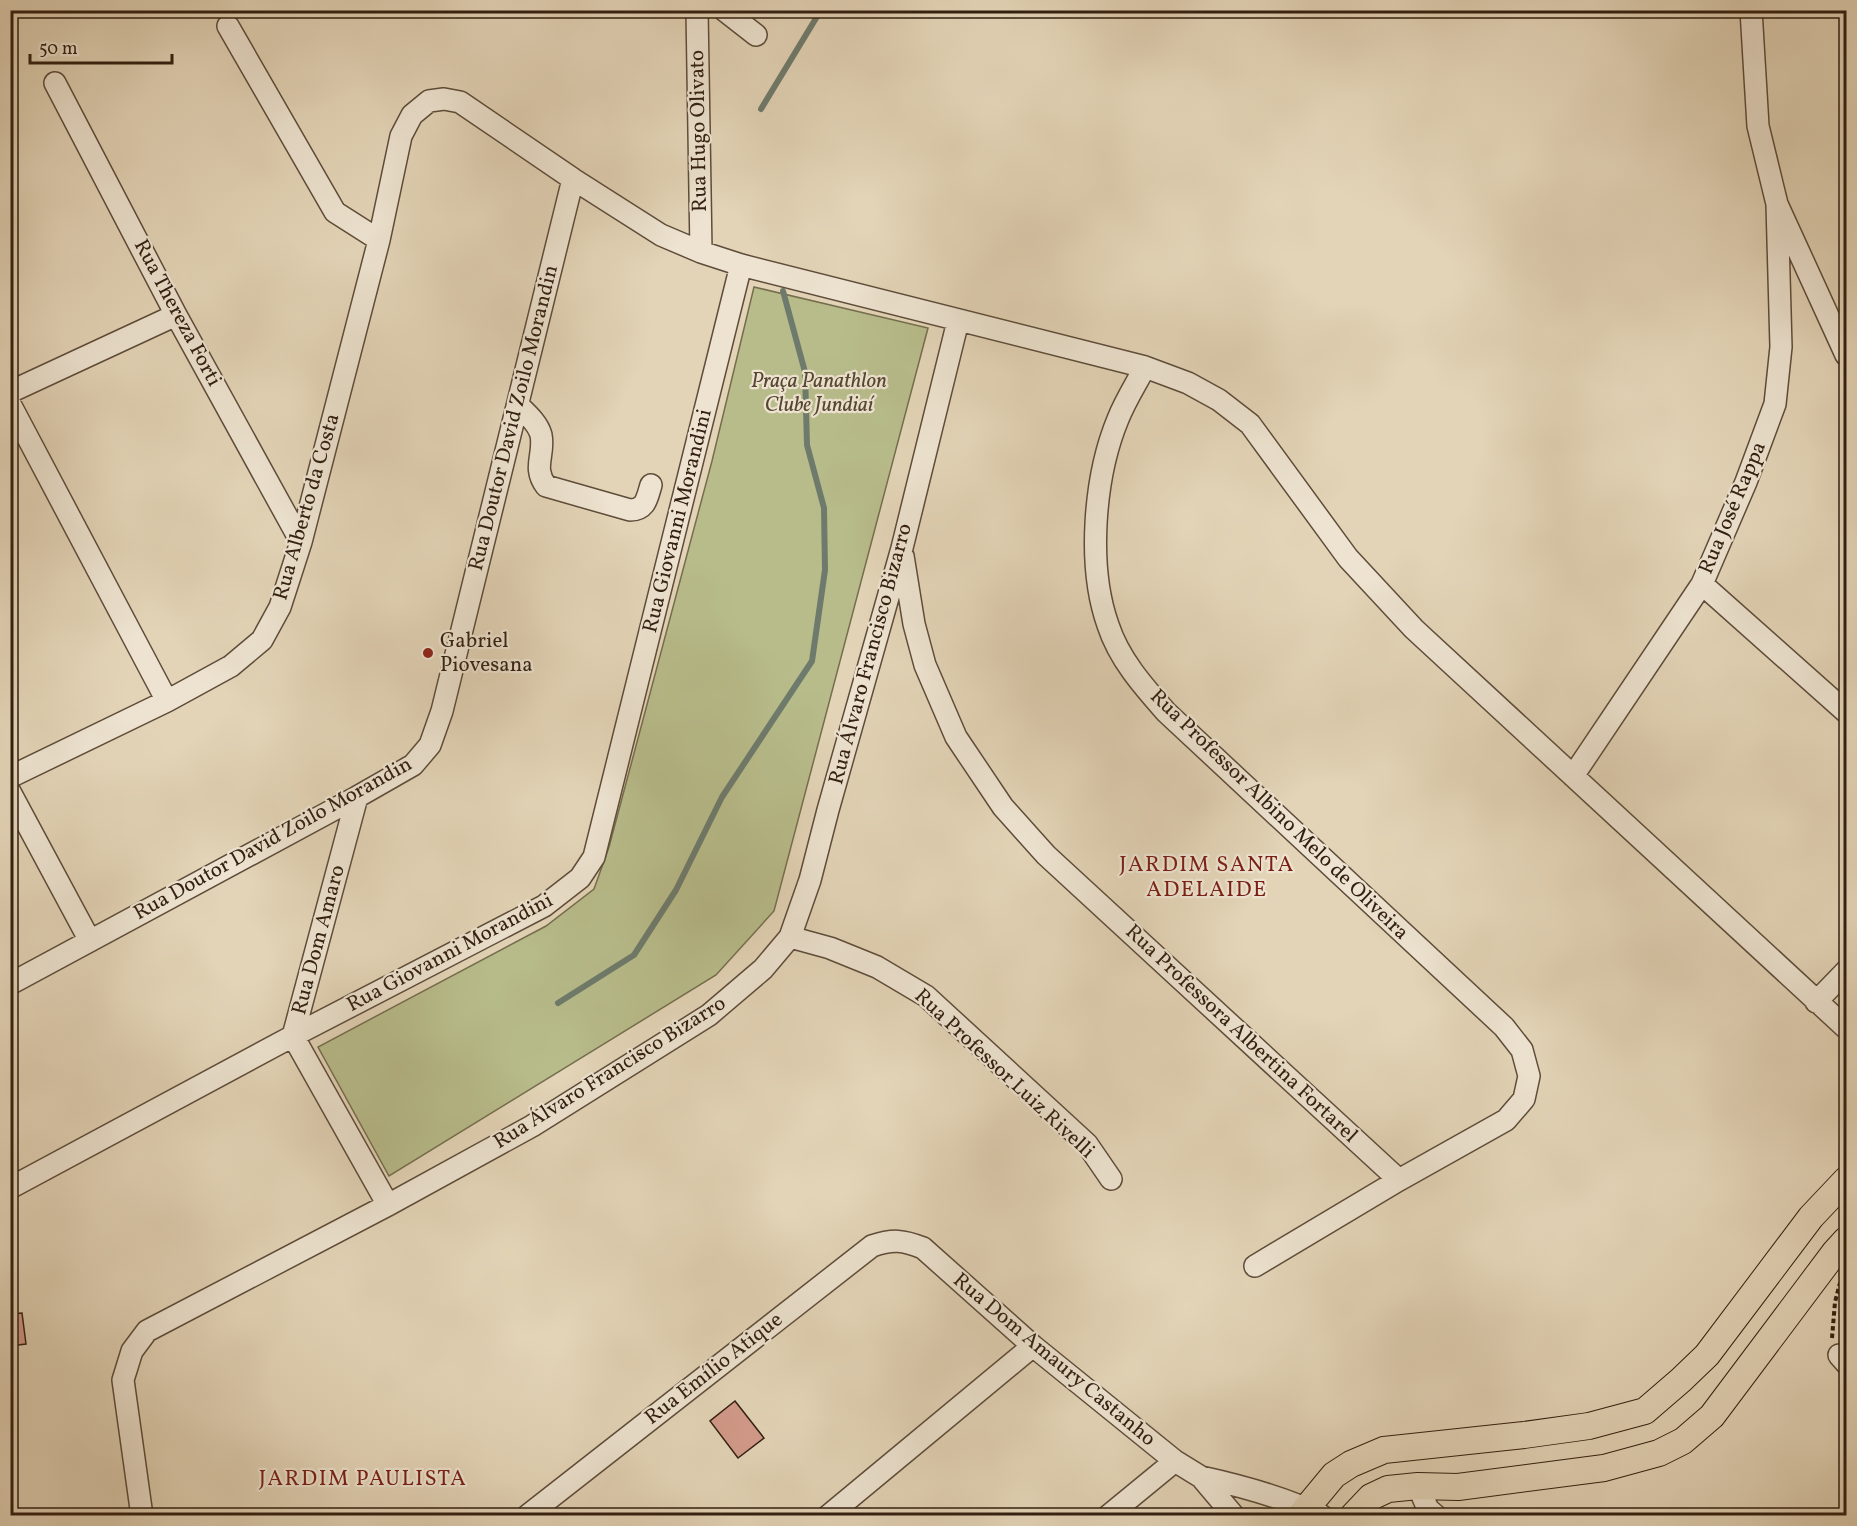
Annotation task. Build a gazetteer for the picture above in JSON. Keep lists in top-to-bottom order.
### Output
{
  "streets": {
    "street": [
      "Rua Hugo Olivato",
      "Rua Thereza Forti",
      "Rua Doutor David Zoilo Morandin",
      "Rua Alberto da Costa",
      "Rua José Rappa",
      "Rua Giovanni Morandini",
      "Rua Álvaro Francisco Bizarro",
      "Rua Professor Albino Melo de Oliveira",
      "Rua Dom Amaro",
      "Rua Professora Albertina Fortarel",
      "Rua Professor Luiz Rivelli",
      "Rua Dom Amaury Castanho",
      "Rua Emílio Atique"
    ]
  },
  "crossings": [
    ["Rua Thereza Forti", "Rua Alberto da Costa"],
    ["Rua Doutor David Zoilo Morandin", "Rua Alberto da Costa"],
    ["Rua Doutor David Zoilo Morandin", "Rua Dom Amaro"],
    ["Rua Giovanni Morandini", "Rua Dom Amaro"],
    ["Rua Álvaro Francisco Bizarro", "Rua Dom Amaro"],
    ["Rua Álvaro Francisco Bizarro", "Rua Professora Albertina Fortarel"],
    ["Rua Álvaro Francisco Bizarro", "Rua Professor Luiz Rivelli"],
    ["Rua Professor Albino Melo de Oliveira", "Rua Professora Albertina Fortarel"],
    ["Rua Dom Amaury Castanho", "Rua Emílio Atique"]
  ],
  "districts": ["JARDIM SANTA ADELAIDE", "JARDIM PAULISTA"],
  "parks": ["Praça Panathlon Clube Jundiaí"],
  "places": ["Gabriel Piovesana"],
  "scale_bar": "50 m"
}
